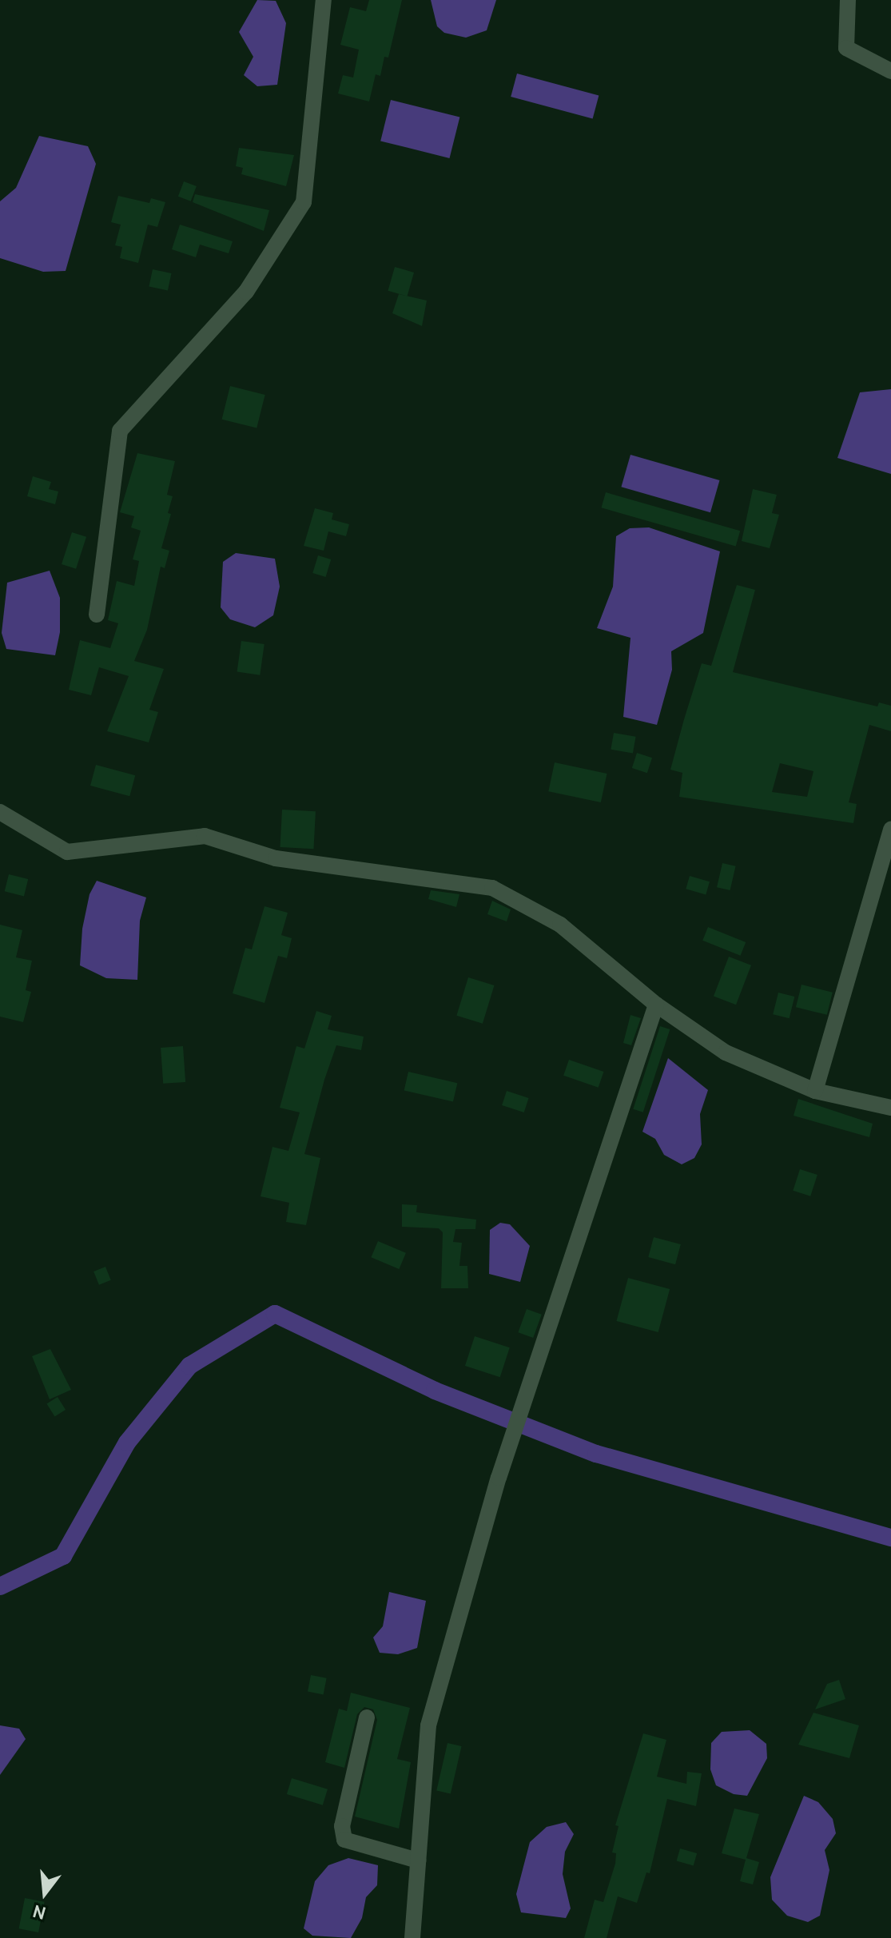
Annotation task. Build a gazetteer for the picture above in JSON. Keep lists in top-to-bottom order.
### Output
{
  "north": "bottom"
}
